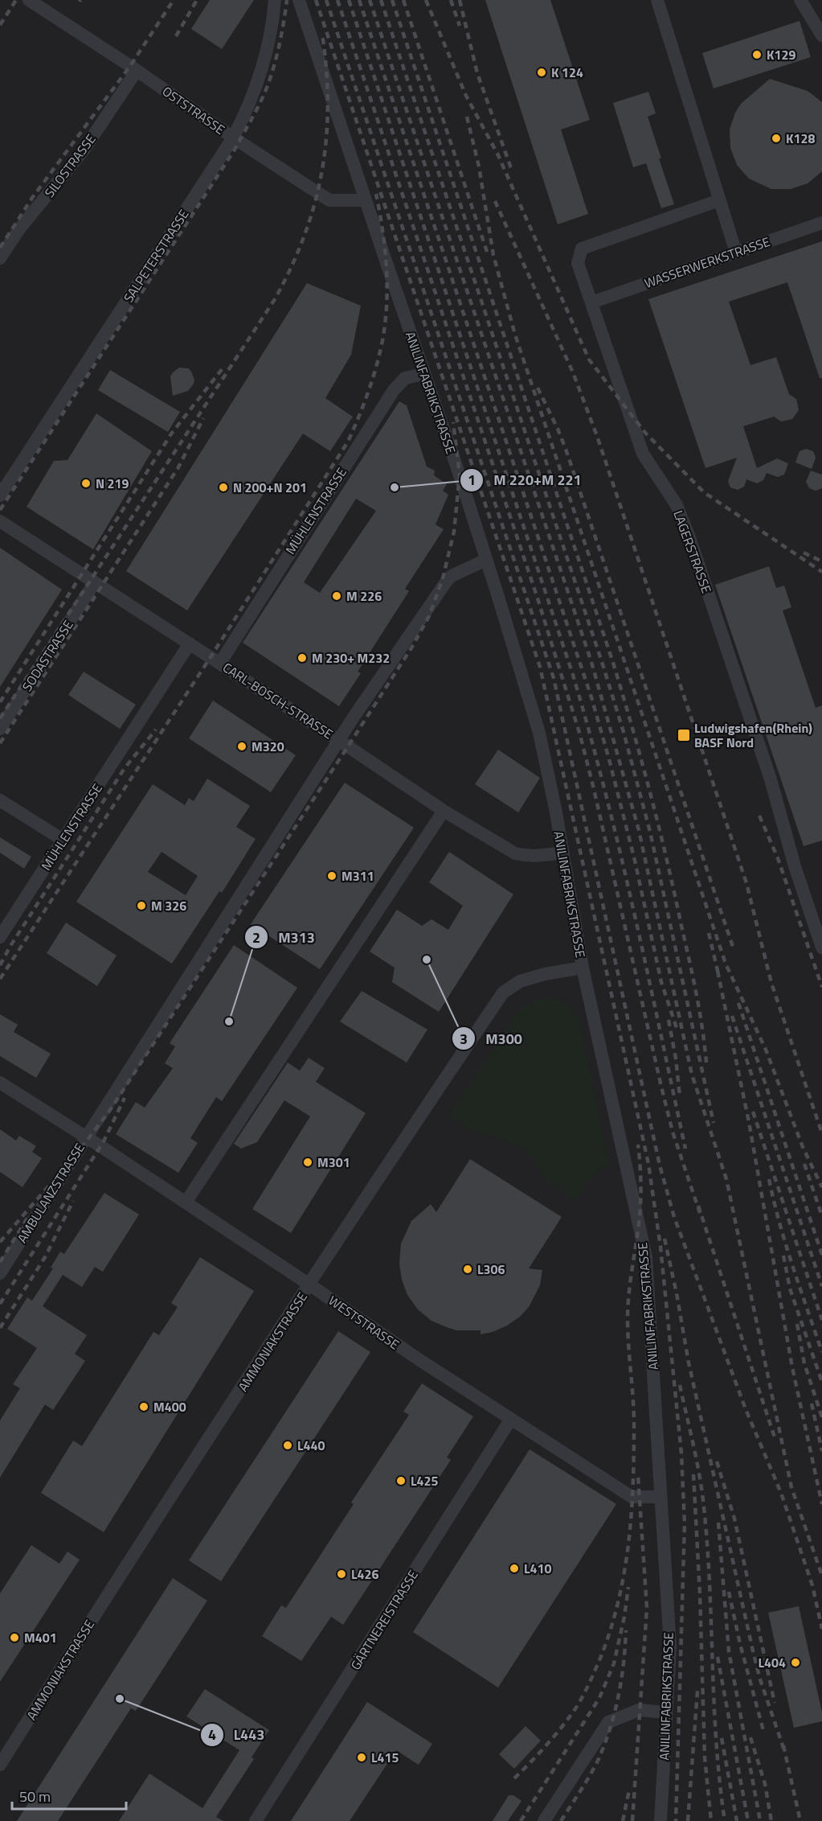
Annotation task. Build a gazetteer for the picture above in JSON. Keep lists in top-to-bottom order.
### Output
{
  "streets": {
    "street": [
      "OSTSTRASSE",
      "SILOSTRASSE",
      "SALPETERSTRASSE",
      "WASSERWERKSTRASSE",
      "ANILINFABRIKSTRASSE",
      "MÜHLENSTRASSE",
      "LAGERSTRASSE",
      "SODASTRASSE",
      "CARL-BOSCH-STRASSE",
      "AMBULANZSTRASSE",
      "WESTSTRASSE",
      "AMMONIAKSTRASSE",
      "GÄRTNEREISTRASSE"
    ]
  },
  "crossings": [
    ["OSTSTRASSE", "SILOSTRASSE"],
    ["OSTSTRASSE", "SALPETERSTRASSE"],
    ["OSTSTRASSE", "ANILINFABRIKSTRASSE"],
    ["WASSERWERKSTRASSE", "LAGERSTRASSE"],
    ["ANILINFABRIKSTRASSE", "MÜHLENSTRASSE"],
    ["ANILINFABRIKSTRASSE", "CARL-BOSCH-STRASSE"],
    ["ANILINFABRIKSTRASSE", "AMBULANZSTRASSE"],
    ["ANILINFABRIKSTRASSE", "WESTSTRASSE"],
    ["ANILINFABRIKSTRASSE", "AMMONIAKSTRASSE"],
    ["MÜHLENSTRASSE", "CARL-BOSCH-STRASSE"],
    ["SODASTRASSE", "CARL-BOSCH-STRASSE"],
    ["CARL-BOSCH-STRASSE", "AMBULANZSTRASSE"],
    ["AMBULANZSTRASSE", "WESTSTRASSE"],
    ["WESTSTRASSE", "AMMONIAKSTRASSE"],
    ["WESTSTRASSE", "GÄRTNEREISTRASSE"]
  ],
  "places": {
    "other": [
      "K129",
      "K 124",
      "K128",
      "N 219",
      "N 200+N 201",
      "M 220+M 221",
      "M 226",
      "M 230+ M232",
      "M320",
      "M311",
      "M 326",
      "M300",
      "M313",
      "M301",
      "L306",
      "M400",
      "L440",
      "L425",
      "L410",
      "L426",
      "M401",
      "L404",
      "L443",
      "L415"
    ],
    "transit": ["Ludwigshafen(Rhein) BASF Nord"]
  },
  "scale_bar": "50 m"
}
